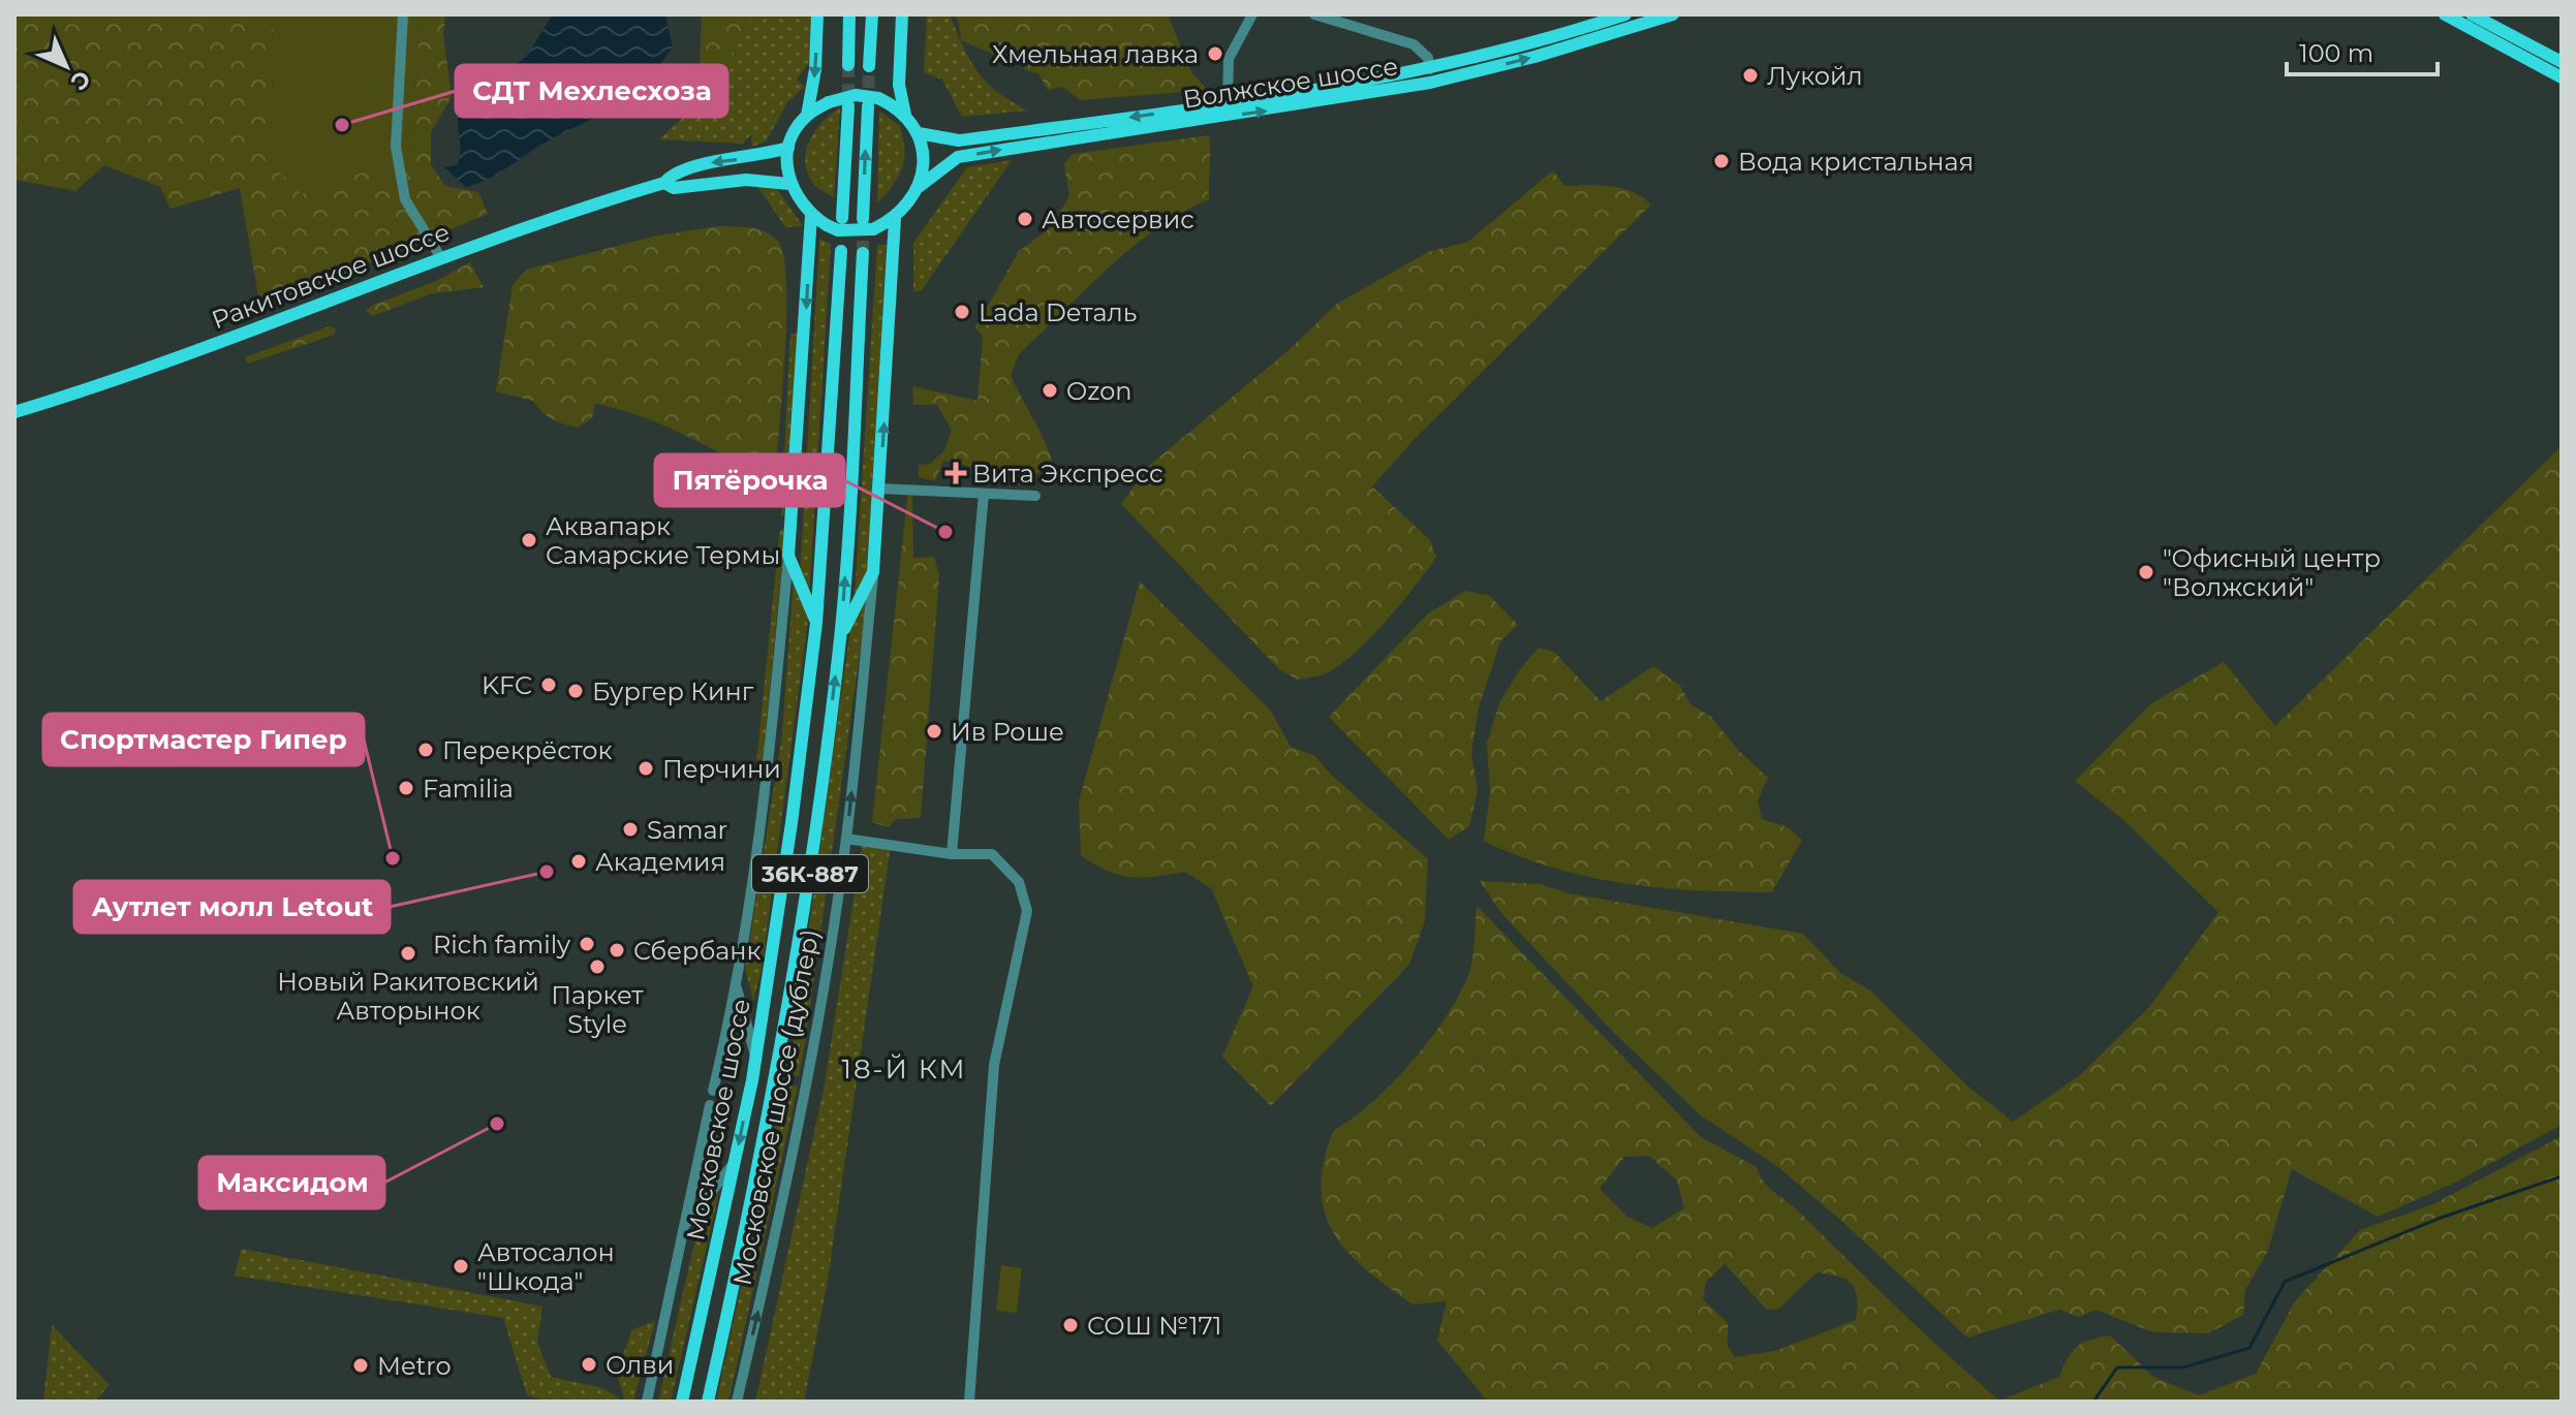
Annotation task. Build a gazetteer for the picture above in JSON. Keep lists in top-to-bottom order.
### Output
{
  "streets": {
    "main road": [
      "Волжское шоссе",
      "Ракитовское шоссе",
      "36К-887",
      "Московское шоссе"
    ],
    "street": ["Московское шоссе (дублер)"]
  },
  "crossings": [
    ["Волжское шоссе", "Ракитовское шоссе"]
  ],
  "districts": ["18-Й КМ"],
  "places": {
    "other": [
      "Хмельная лавка",
      "Лукойл",
      "СДТ Мехлесхоза",
      "Вода кристальная",
      "Автосервис",
      "Lada Dеталь",
      "Ozon",
      "Пятёрочка",
      "Аквапарк Самарские Термы",
      "\"Офисный центр \"Волжский\"",
      "KFC",
      "Бургер Кинг",
      "Ив Роше",
      "Перекрёсток",
      "Перчини",
      "Familia",
      "Samar",
      "Спортмастер Гипер",
      "Академия",
      "Аутлет молл Letout",
      "Rich family",
      "Сбербанк",
      "Новый Ракитовский Авторынок",
      "Паркет Style",
      "Максидом",
      "Автосалон \"Шкода\"",
      "СОШ №171",
      "Олви",
      "Metro"
    ],
    "health": ["Вита Экспресс"]
  },
  "scale_bar": "100 m",
  "north": "bottom right"
}
